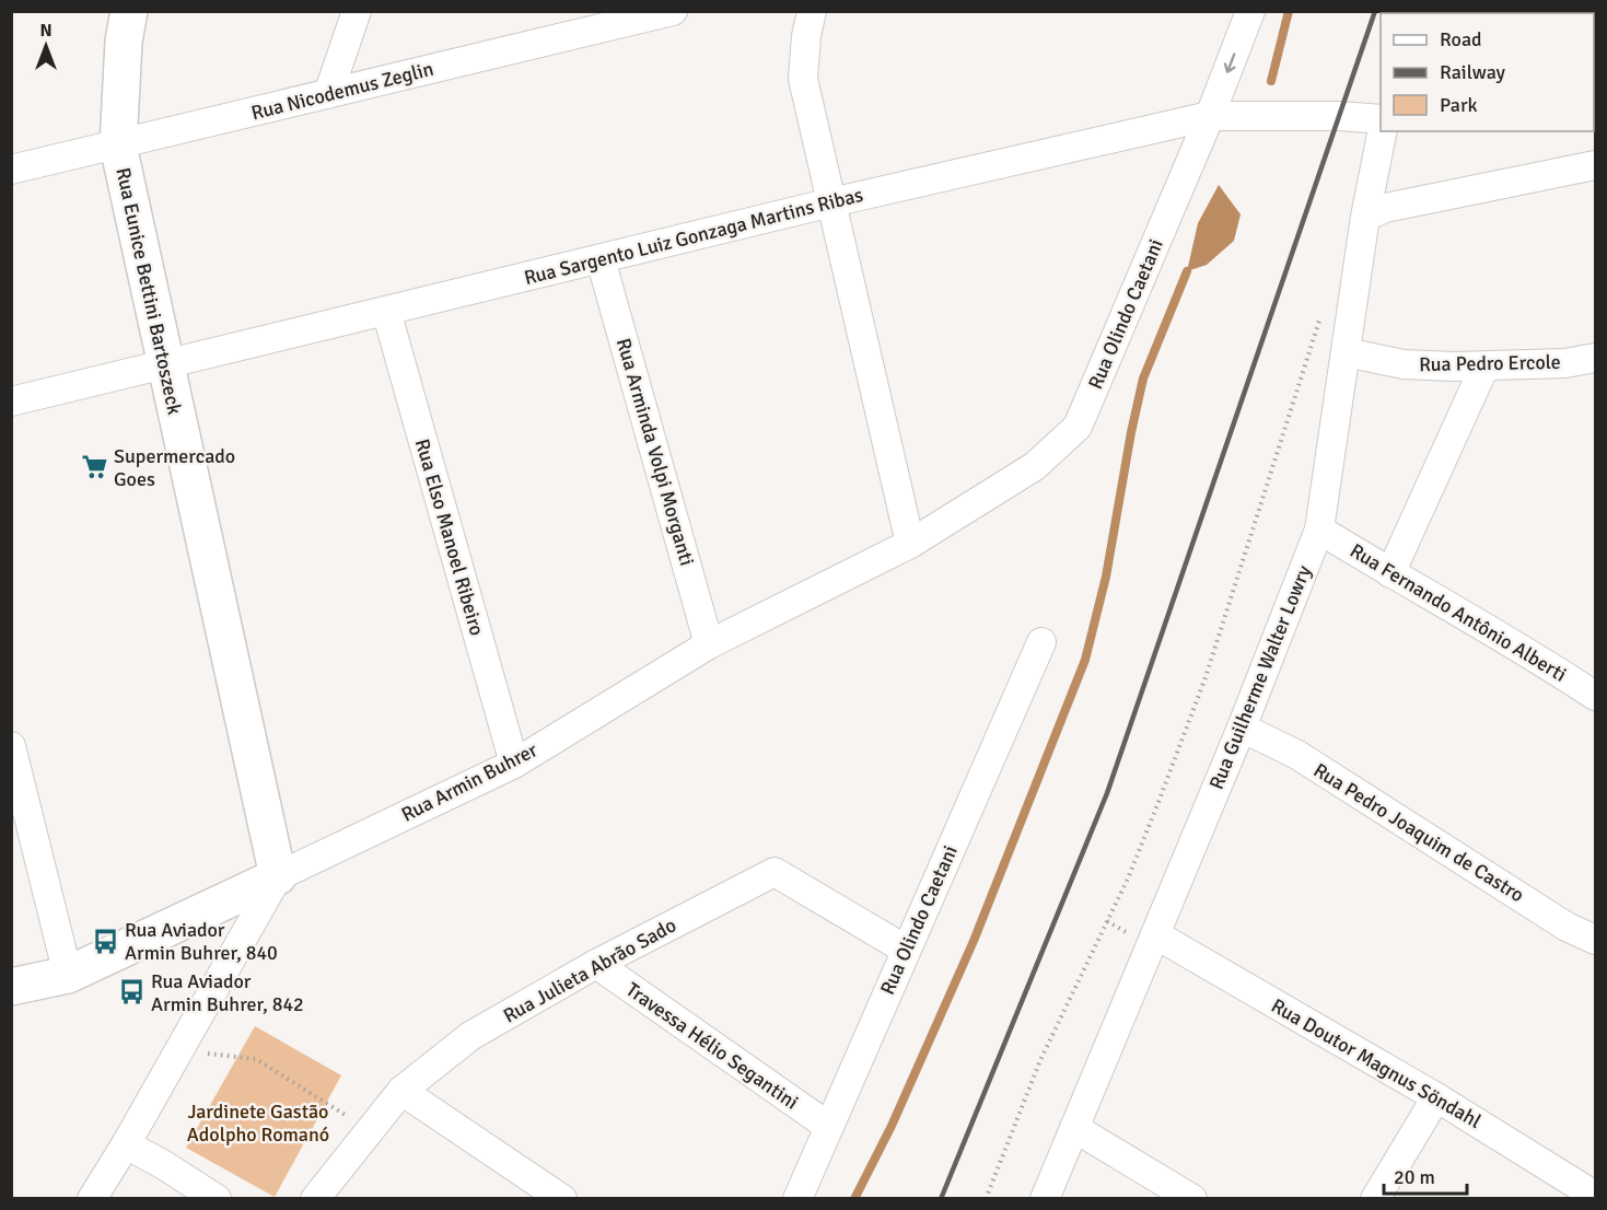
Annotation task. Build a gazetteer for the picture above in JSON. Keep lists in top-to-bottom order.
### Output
{
  "streets": {
    "street": [
      "Rua Nicodemus Zeglin",
      "Rua Sargento Luiz Gonzaga Martins Ribas",
      "Rua Eunice Bettini Bartoszeck",
      "Rua Olindo Caetani",
      "Rua Pedro Ercole",
      "Rua Arminda Volpi Morganti",
      "Rua Elso Manoel Ribeiro",
      "Rua Fernando Antônio Alberti",
      "Rua Guilherme Walter Lowry",
      "Rua Armin Buhrer",
      "Rua Pedro Joaquim de Castro",
      "Rua Julieta Abrão Sado",
      "Travessa Hélio Segantini",
      "Rua Doutor Magnus Söndahl"
    ]
  },
  "crossings": [
    ["Rua Nicodemus Zeglin", "Rua Eunice Bettini Bartoszeck"],
    ["Rua Sargento Luiz Gonzaga Martins Ribas", "Rua Eunice Bettini Bartoszeck"],
    ["Rua Sargento Luiz Gonzaga Martins Ribas", "Rua Olindo Caetani"],
    ["Rua Sargento Luiz Gonzaga Martins Ribas", "Rua Arminda Volpi Morganti"],
    ["Rua Sargento Luiz Gonzaga Martins Ribas", "Rua Elso Manoel Ribeiro"],
    ["Rua Eunice Bettini Bartoszeck", "Rua Armin Buhrer"],
    ["Rua Olindo Caetani", "Rua Armin Buhrer"],
    ["Rua Olindo Caetani", "Rua Julieta Abrão Sado"],
    ["Rua Olindo Caetani", "Travessa Hélio Segantini"],
    ["Rua Pedro Ercole", "Rua Guilherme Walter Lowry"],
    ["Rua Arminda Volpi Morganti", "Rua Armin Buhrer"],
    ["Rua Elso Manoel Ribeiro", "Rua Armin Buhrer"],
    ["Rua Fernando Antônio Alberti", "Rua Guilherme Walter Lowry"],
    ["Rua Guilherme Walter Lowry", "Rua Pedro Joaquim de Castro"],
    ["Rua Guilherme Walter Lowry", "Rua Doutor Magnus Söndahl"],
    ["Rua Julieta Abrão Sado", "Travessa Hélio Segantini"]
  ],
  "parks": ["Jardinete Gastão Adolpho Romanó"],
  "places": {
    "supermarket": ["Supermercado Goes"],
    "bus stop": ["Rua Aviador Armin Buhrer, 840", "Rua Aviador Armin Buhrer, 842"]
  },
  "legend": ["Road", "Railway", "Park"],
  "scale_bar": "20 m",
  "north": "top"
}
